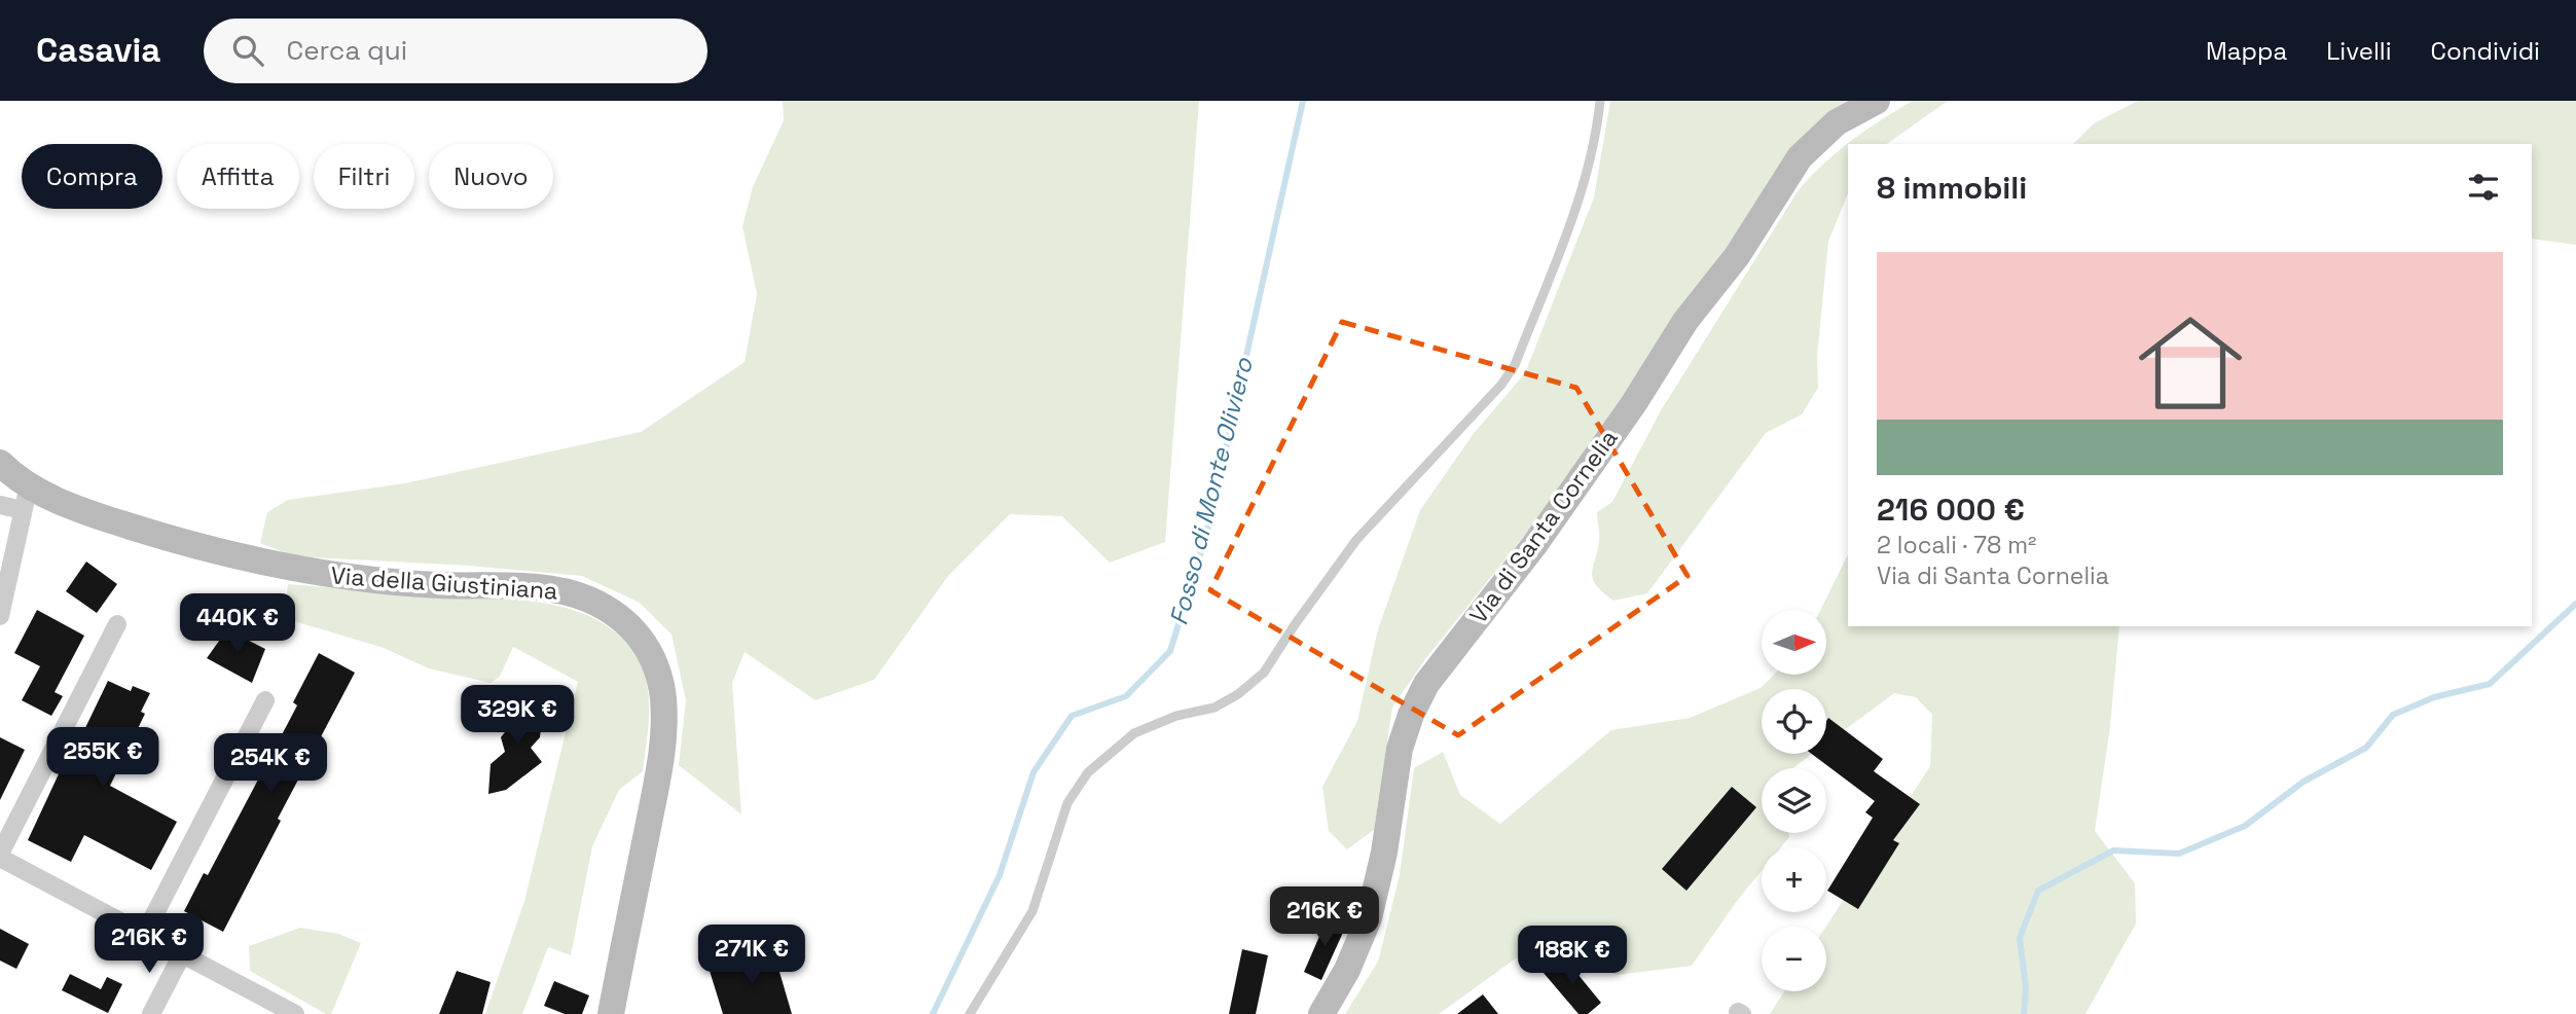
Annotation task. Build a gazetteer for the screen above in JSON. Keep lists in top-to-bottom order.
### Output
{
  "streets": {
    "street": ["Via di Santa Cornelia", "Via della Giustiniana"]
  },
  "water": ["Fosso di Monte Oliviero"],
  "north": "right",
  "page": {
    "header": "Casavia",
    "search": "Cerca qui",
    "nav": ["Mappa", "Livelli", "Condividi"],
    "chip": [
      "Compra",
      "Affitta",
      "Filtri",
      "Nuovo"
    ],
    "heading": "8 immobili",
    "list": [
      {
        "name": "216 000 €",
        "note": "2 locali · 78 m² · Via di Santa Cornelia"
      }
    ],
    "price": [
      "440K €",
      "329K €",
      "255K €",
      "254K €",
      "216K €",
      "216K €",
      "271K €",
      "188K €"
    ],
    "map_buttons": ["+", "−"]
  }
}
